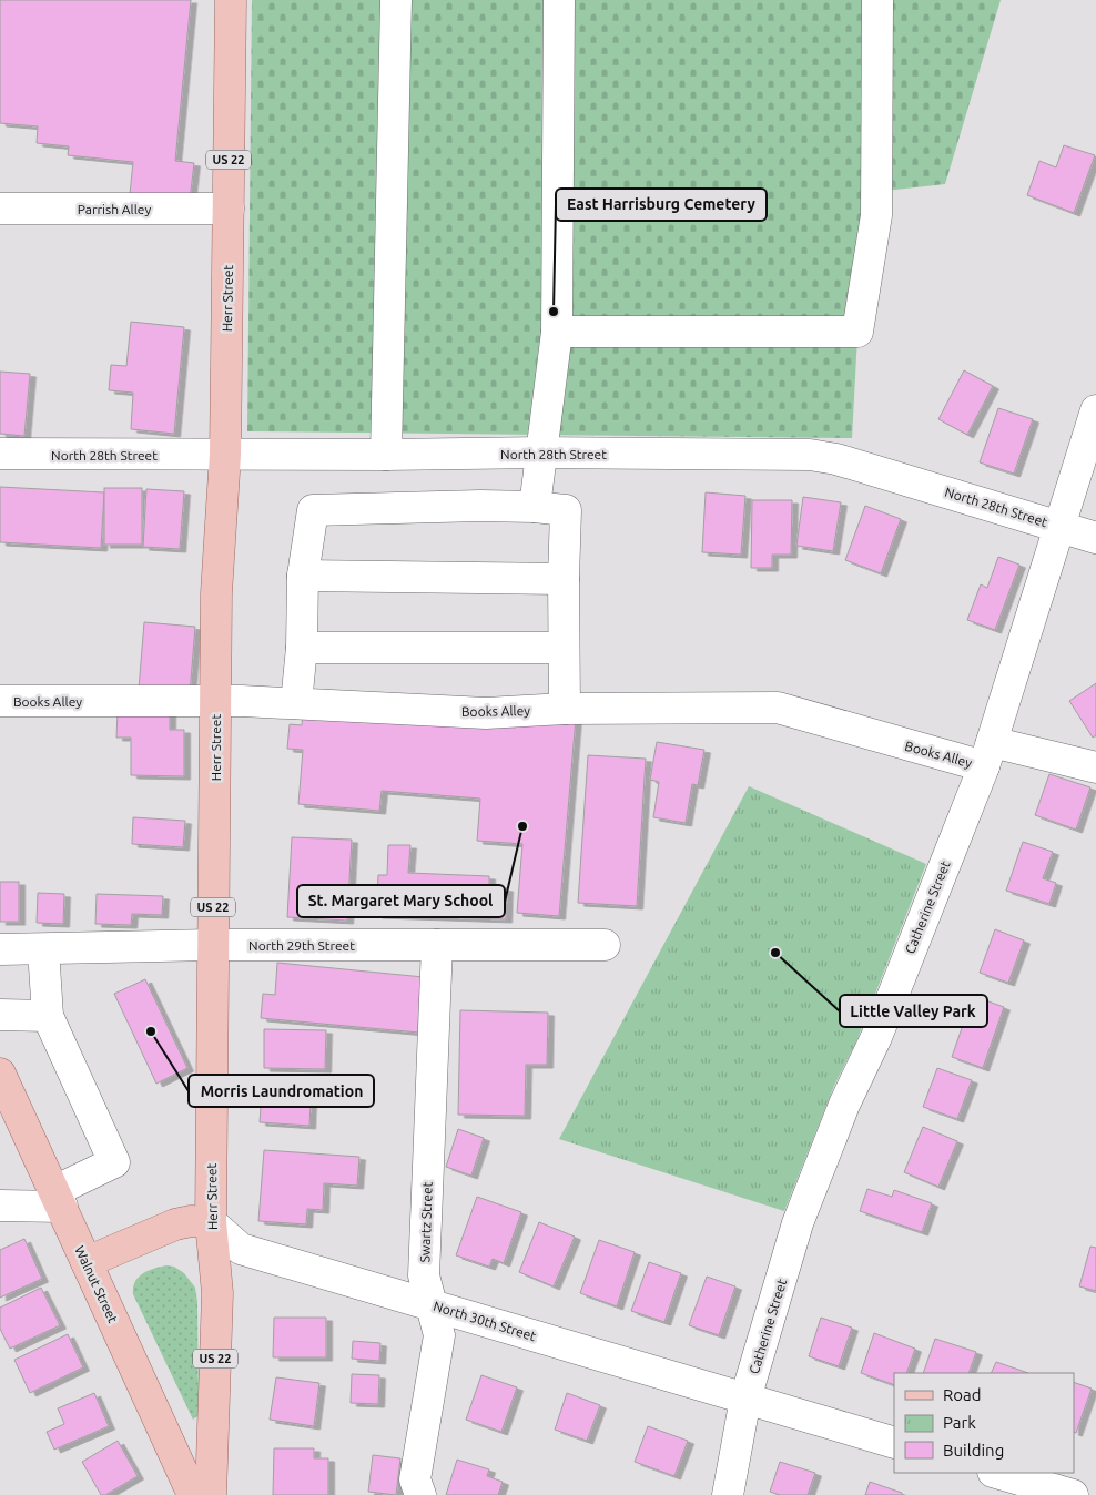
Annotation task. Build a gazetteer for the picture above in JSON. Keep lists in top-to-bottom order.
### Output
{
  "streets": {
    "main road": ["US 22", "Herr Street", "Walnut Street"],
    "street": [
      "Parrish Alley",
      "North 28th Street",
      "Books Alley",
      "Catherine Street",
      "North 29th Street",
      "Swartz Street",
      "North 30th Street"
    ]
  },
  "crossings": [
    ["Parrish Alley", "Herr Street"],
    ["Herr Street", "North 28th Street"],
    ["Herr Street", "Books Alley"],
    ["Herr Street", "North 29th Street"],
    ["Herr Street", "North 30th Street"],
    ["North 28th Street", "Catherine Street"],
    ["Books Alley", "Catherine Street"],
    ["Catherine Street", "North 30th Street"],
    ["North 29th Street", "Swartz Street"],
    ["Swartz Street", "North 30th Street"]
  ],
  "places": [
    "East Harrisburg Cemetery",
    "St. Margaret Mary School",
    "Little Valley Park",
    "Morris Laundromation"
  ],
  "legend": ["Road", "Park", "Building"]
}
